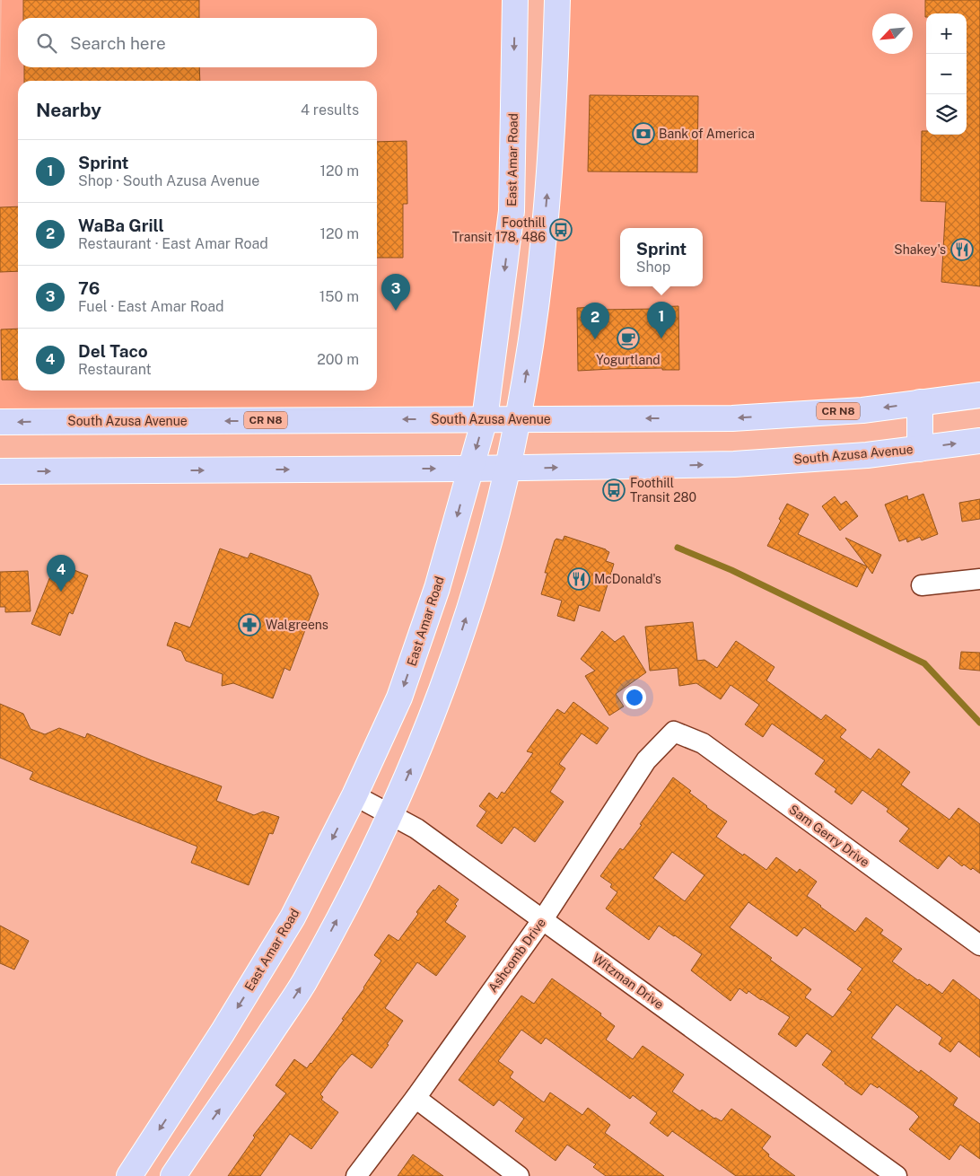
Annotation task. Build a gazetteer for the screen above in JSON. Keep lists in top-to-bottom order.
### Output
{
  "streets": {
    "main road": ["East Amar Road", "CR N8", "South Azusa Avenue"],
    "street": ["Sam Gerry Drive", "Ashcomb Drive", "Witzman Drive"]
  },
  "crossings": [
    ["East Amar Road", "South Azusa Avenue"],
    ["East Amar Road", "Witzman Drive"],
    ["Sam Gerry Drive", "Ashcomb Drive"],
    ["Ashcomb Drive", "Witzman Drive"]
  ],
  "places": {
    "bank": ["Bank of America"],
    "bus stop": ["Foothill Transit 178, 486", "Foothill Transit 280"],
    "restaurant": ["Shakey's", "McDonald's"],
    "cafe": ["Yogurtland"],
    "pharmacy": ["Walgreens"]
  },
  "north": "bottom left",
  "page": {
    "map_buttons": ["+", "−"],
    "search": "Search here",
    "heading": ["Nearby", "4 results"],
    "list": [
      {
        "mark": "1",
        "name": "Sprint",
        "note": "Shop · South Azusa Avenue",
        "value": "120 m"
      },
      {
        "mark": "2",
        "name": "WaBa Grill",
        "note": "Restaurant · East Amar Road",
        "value": "120 m"
      },
      {
        "mark": "3",
        "name": "76",
        "note": "Fuel · East Amar Road",
        "value": "150 m"
      },
      {
        "mark": "4",
        "name": "Del Taco",
        "note": "Restaurant",
        "value": "200 m"
      }
    ],
    "popup": ["Sprint", "Shop"],
    "pins": [
      "3",
      "1",
      "2",
      "4"
    ]
  }
}
